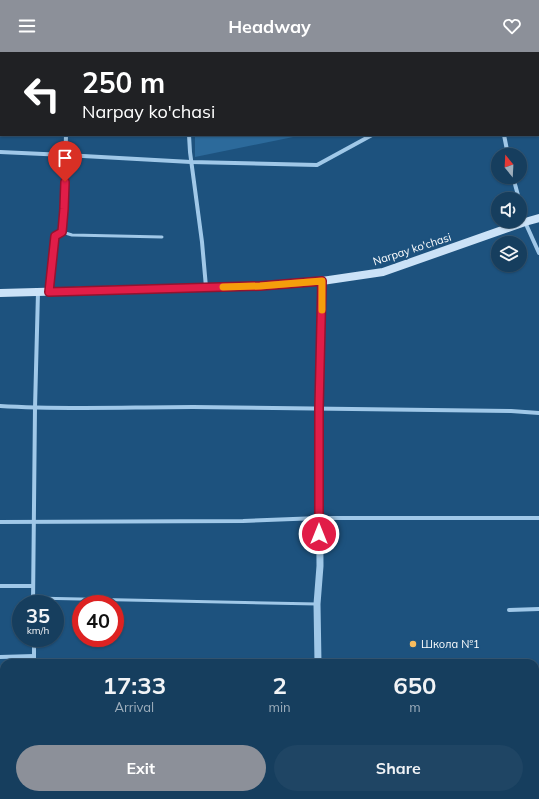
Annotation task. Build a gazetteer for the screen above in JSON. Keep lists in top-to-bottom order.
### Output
{
  "streets": {
    "main road": ["Narpay ko'chasi"]
  },
  "places": ["Школа №1"],
  "north": "top",
  "page": {
    "header": "Headway",
    "turn": ["250 m", "Narpay ko'chasi"],
    "speed": "35 km/h",
    "limit": "40",
    "eta": [
      "17:33",
      "Arrival",
      "2",
      "min",
      "650",
      "m"
    ],
    "buttons": ["Exit", "Share"]
  }
}
